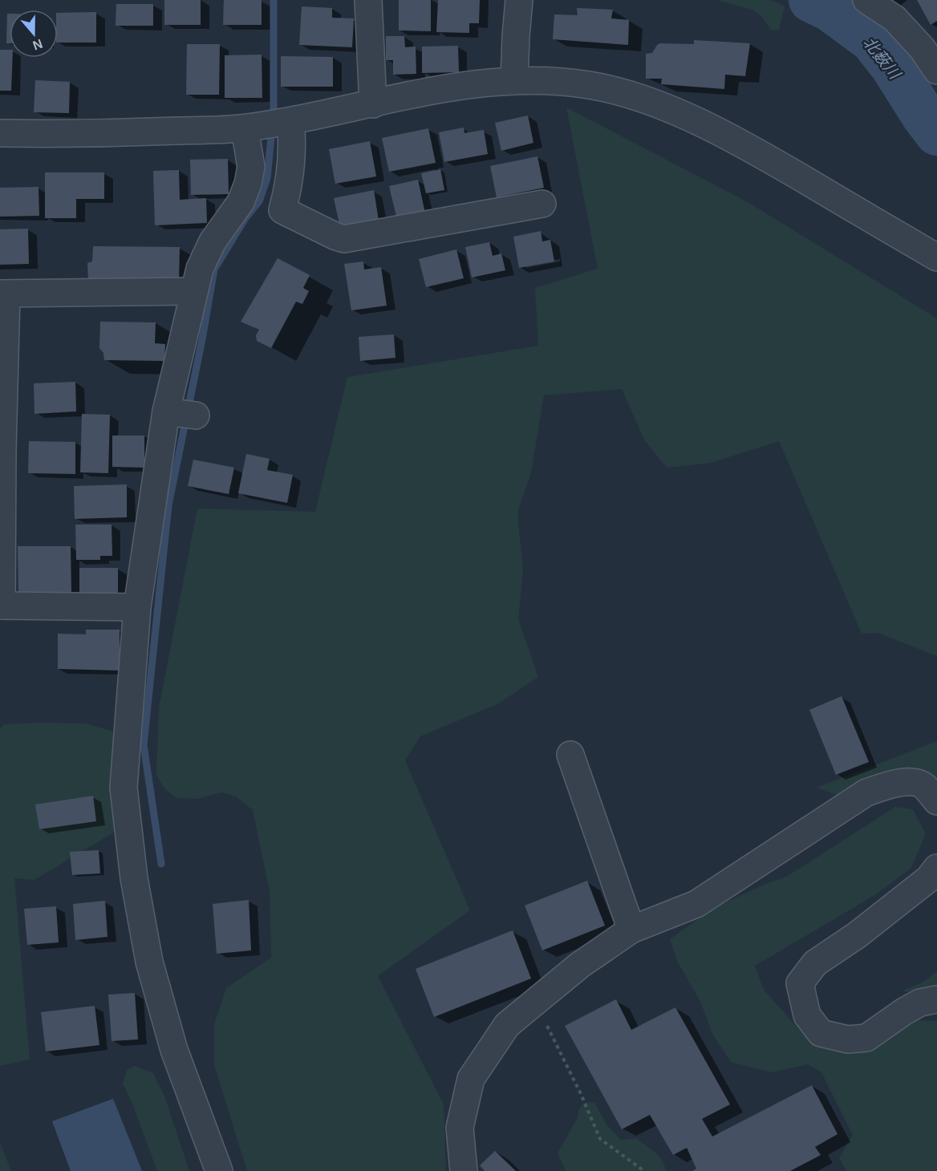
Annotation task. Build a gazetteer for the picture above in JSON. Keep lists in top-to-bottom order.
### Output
{
  "water": ["北薮川"],
  "north": "bottom"
}
